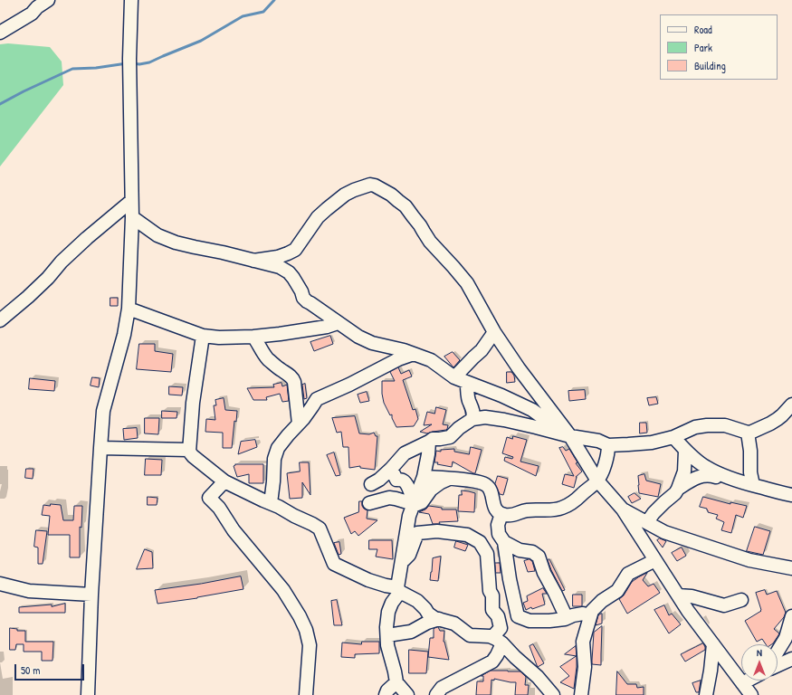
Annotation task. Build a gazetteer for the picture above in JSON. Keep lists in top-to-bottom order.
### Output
{
  "legend": ["Road", "Park", "Building"],
  "scale_bar": "50 m",
  "north": "top"
}
